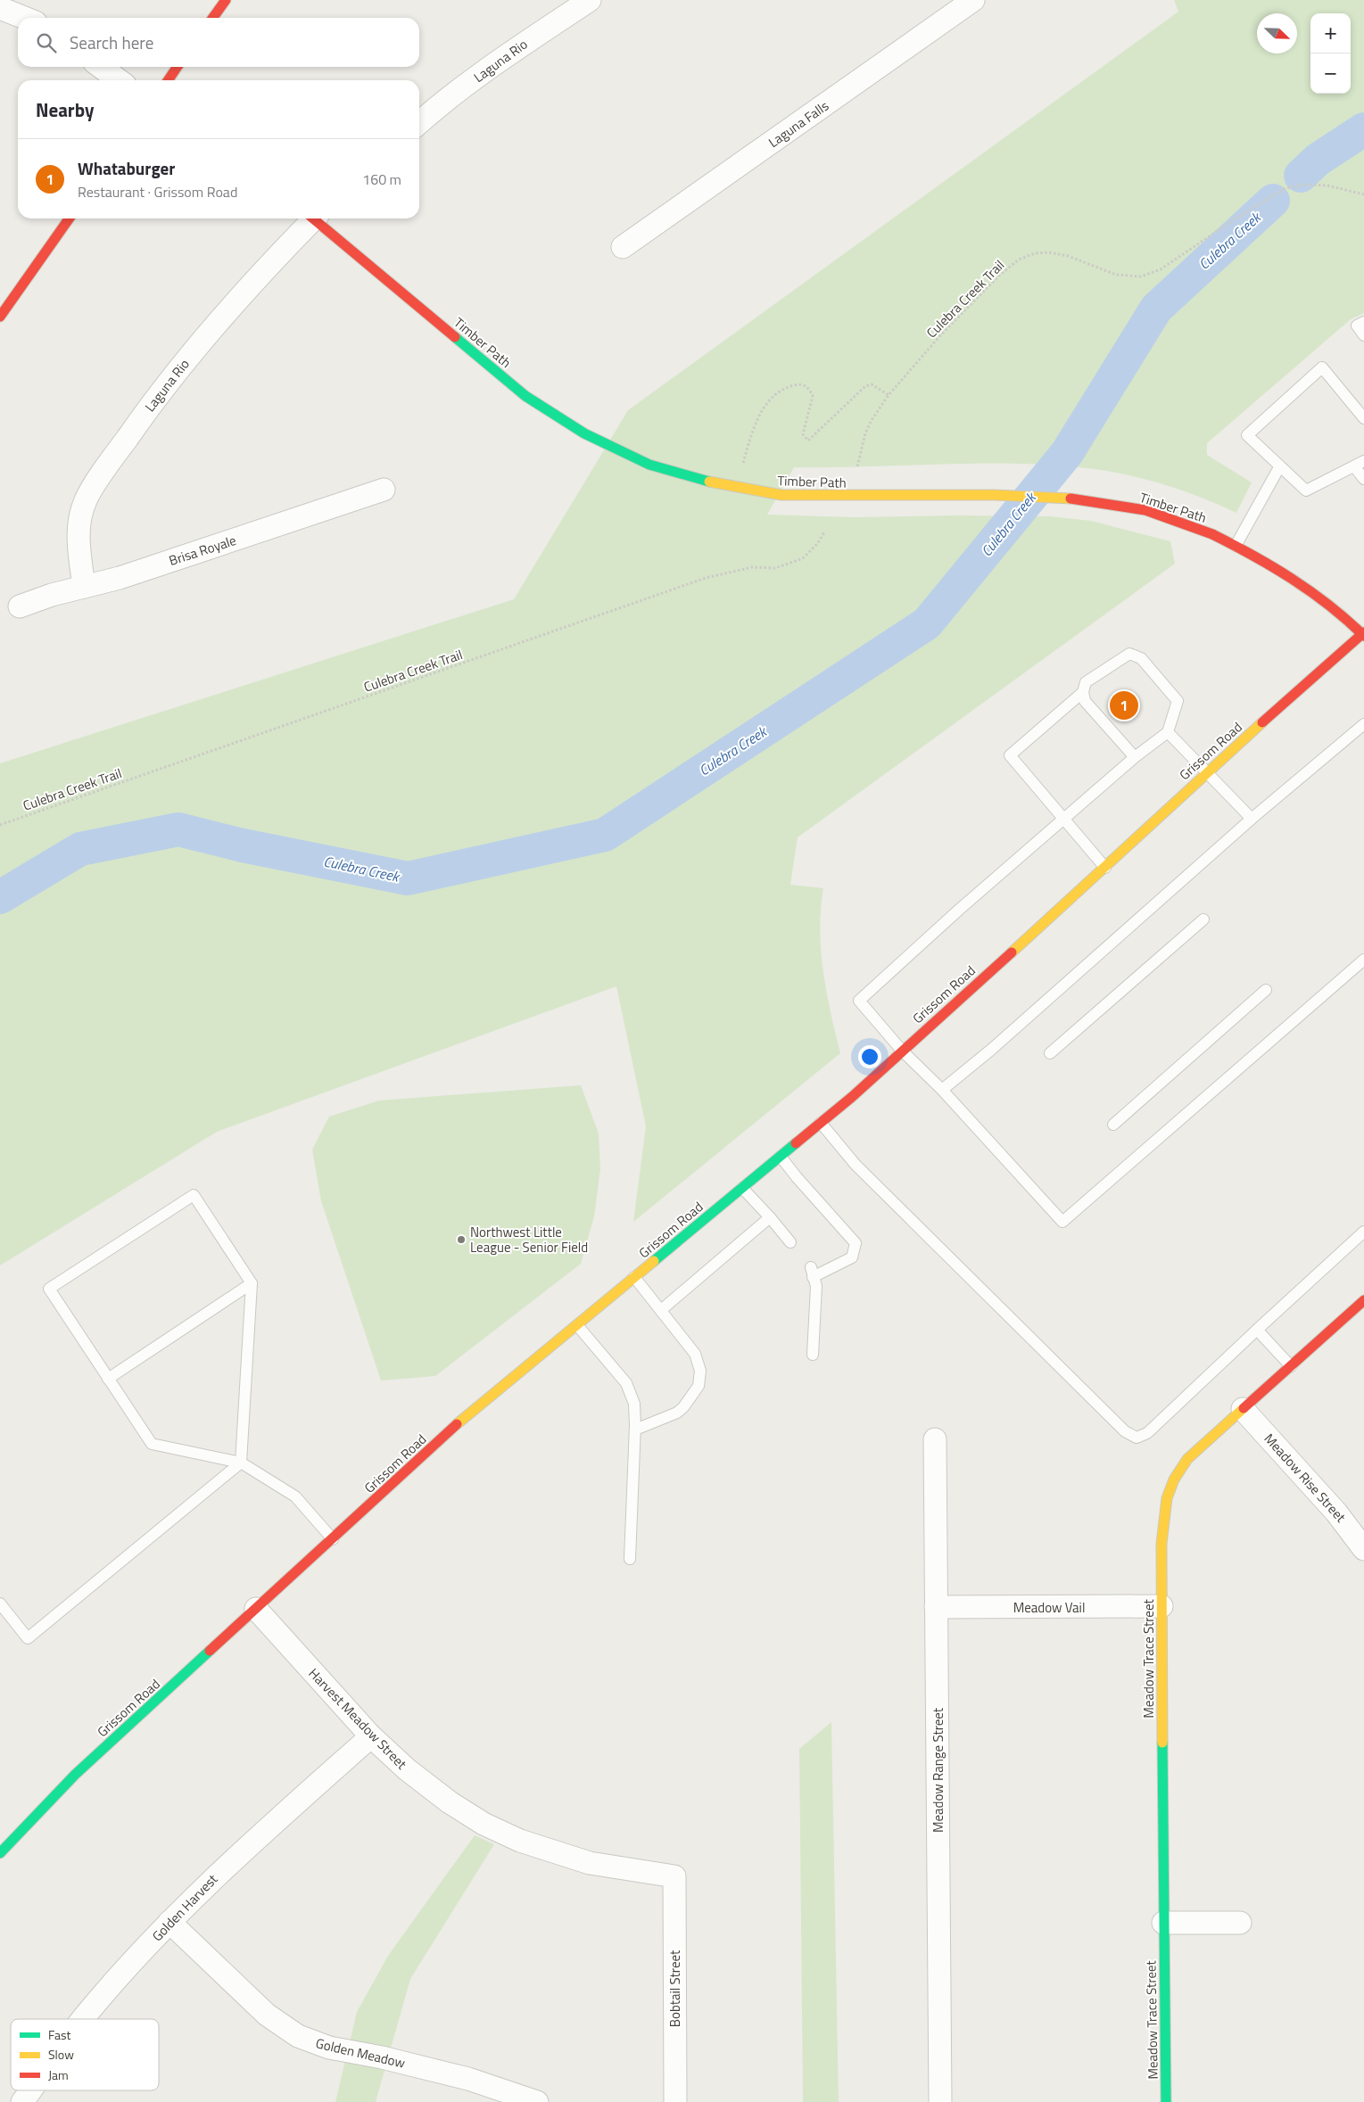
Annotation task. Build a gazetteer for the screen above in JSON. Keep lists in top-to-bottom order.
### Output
{
  "streets": {
    "street": [
      "Laguna Rio",
      "Laguna Falls",
      "Timber Path",
      "Brisa Royale",
      "Grissom Road",
      "Meadow Rise Street",
      "Meadow Vail",
      "Meadow Trace Street",
      "Harvest Meadow Street",
      "Meadow Range Street",
      "Golden Harvest",
      "Bobtail Street",
      "Golden Meadow"
    ],
    "path": ["Culebra Creek Trail"]
  },
  "crossings": [
    ["Laguna Rio", "Brisa Royale"],
    ["Timber Path", "Grissom Road"],
    ["Grissom Road", "Harvest Meadow Street"],
    ["Meadow Rise Street", "Meadow Trace Street"],
    ["Meadow Vail", "Meadow Trace Street"],
    ["Meadow Vail", "Meadow Range Street"],
    ["Harvest Meadow Street", "Golden Harvest"],
    ["Harvest Meadow Street", "Bobtail Street"],
    ["Golden Harvest", "Golden Meadow"]
  ],
  "water": ["Culebra Creek"],
  "places": ["Northwest Little League - Senior Field"],
  "legend": ["Fast", "Slow", "Jam"],
  "north": "bottom right",
  "page": {
    "map_buttons": ["+", "−"],
    "search": "Search here",
    "heading": "Nearby",
    "list": [
      {
        "mark": "1",
        "name": "Whataburger",
        "note": "Restaurant · Grissom Road",
        "value": "160 m"
      }
    ],
    "pins": "1"
  }
}
